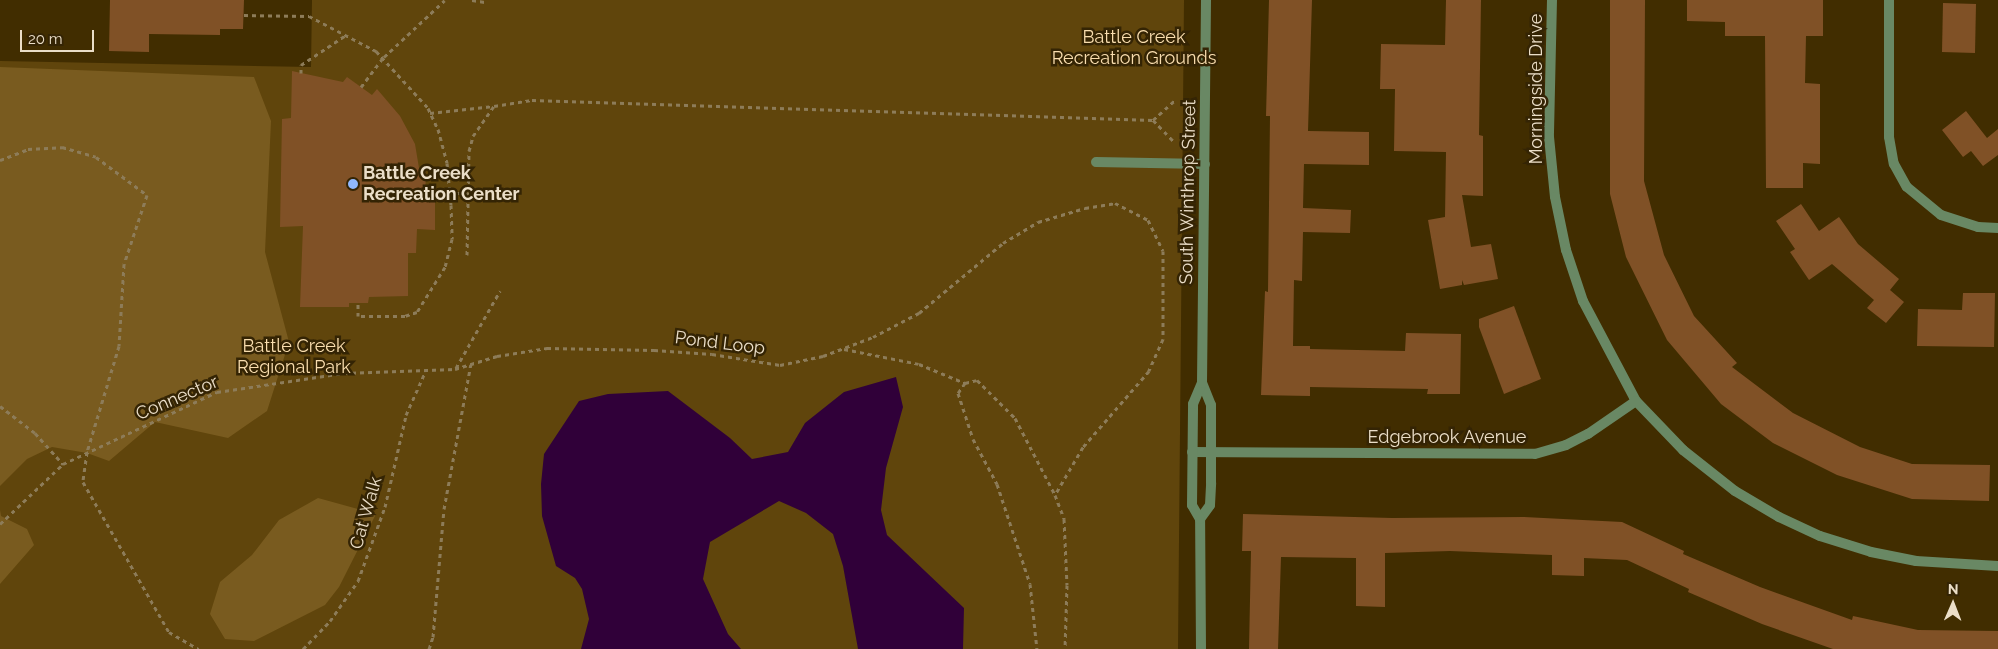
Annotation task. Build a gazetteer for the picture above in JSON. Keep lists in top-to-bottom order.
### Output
{
  "streets": {
    "street": ["Morningside Drive", "South Winthrop Street", "Edgebrook Avenue"],
    "path": ["Pond Loop", "Connector", "Cat Walk"]
  },
  "crossings": [
    ["Morningside Drive", "Edgebrook Avenue"],
    ["South Winthrop Street", "Edgebrook Avenue"],
    ["Pond Loop", "Connector"],
    ["Connector", "Cat Walk"]
  ],
  "parks": ["Battle Creek Recreation Grounds", "Battle Creek Regional Park"],
  "places": ["Battle Creek Recreation Center"],
  "scale_bar": "20 m",
  "north": "top"
}
